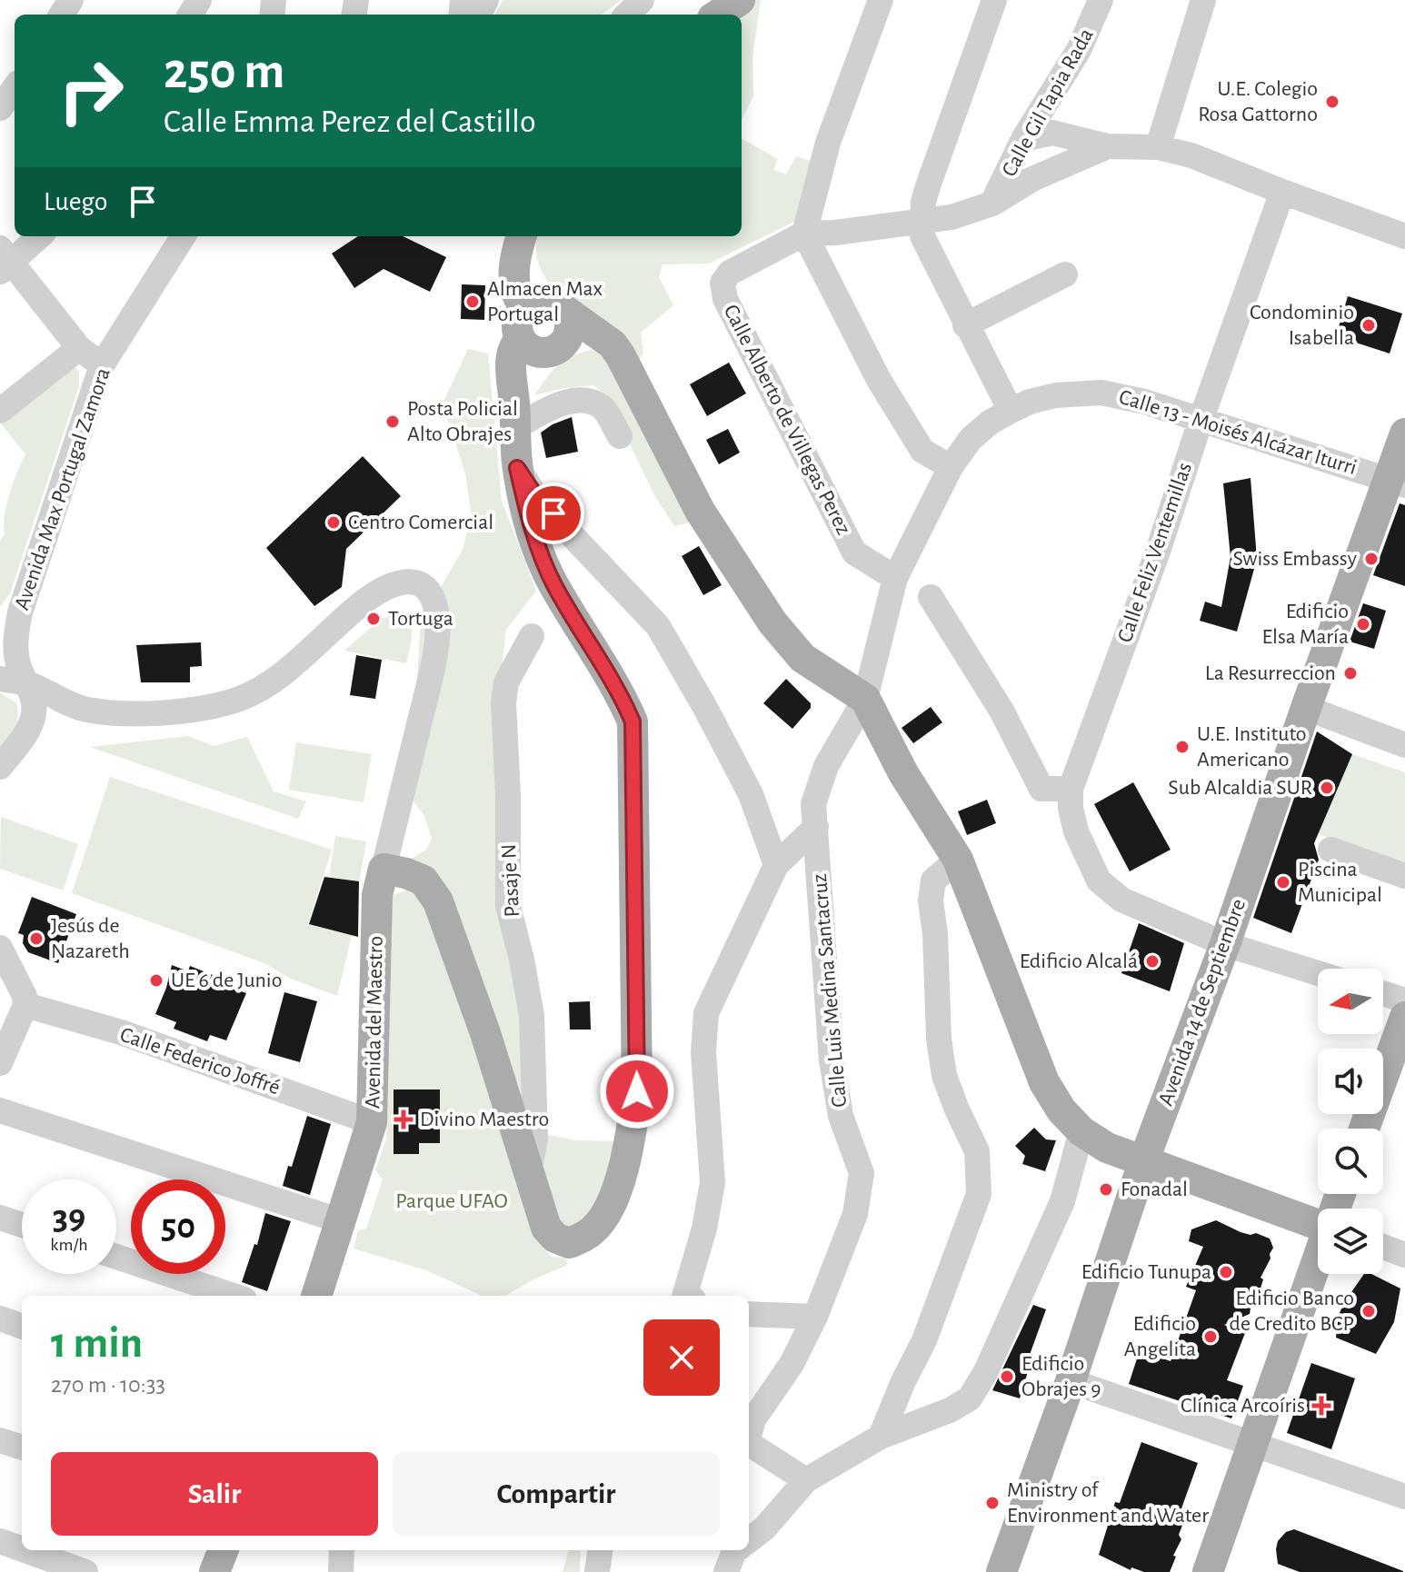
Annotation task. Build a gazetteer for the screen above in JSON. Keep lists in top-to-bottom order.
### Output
{
  "streets": {
    "main road": ["Avenida 14 de Septiembre", "Avenida del Maestro"],
    "street": [
      "Calle Gil Tapia Rada",
      "Calle Alberto de Villegas Perez",
      "Calle 13 - Moisés Alcázar Iturri",
      "Avenida Max Portugal Zamora",
      "Calle Feliz Ventemillas",
      "Pasaje N",
      "Calle Luis Medina Santacruz",
      "Calle Federico Joffré"
    ]
  },
  "crossings": [
    ["Calle Alberto de Villegas Perez", "Calle 13 - Moisés Alcázar Iturri"],
    ["Calle 13 - Moisés Alcázar Iturri", "Calle Feliz Ventemillas"],
    ["Calle 13 - Moisés Alcázar Iturri", "Calle Luis Medina Santacruz"],
    ["Calle 13 - Moisés Alcázar Iturri", "Avenida 14 de Septiembre"],
    ["Avenida del Maestro", "Calle Federico Joffré"]
  ],
  "parks": ["Parque UFAO"],
  "places": {
    "other": [
      "U.E. Colegio Rosa Gattorno",
      "Almacen Max Portugal",
      "Condominio Isabella",
      "Posta Policial Alto Obrajes",
      "Centro Comercial",
      "Swiss Embassy",
      "Tortuga",
      "Edificio Elsa María",
      "La Resurreccion",
      "U.E. Instituto Americano",
      "Sub Alcaldia SUR",
      "Piscina Municipal",
      "Jesús de Nazareth",
      "Edificio Alcalá",
      "UE 6 de Junio",
      "Fonadal",
      "Edificio Tunupa",
      "Edificio Banco de Credito BCP",
      "Edificio Angelita",
      "Edificio Obrajes 9",
      "Ministry of Environment and Water"
    ],
    "health": ["Divino Maestro", "Clínica Arcoíris"]
  },
  "north": "left",
  "page": {
    "turn": ["250 m", "Calle Emma Perez del Castillo"],
    "then": "Luego",
    "speed": "39 km/h",
    "limit": "50",
    "heading": ["1 min", "270 m · 10:33"],
    "buttons": ["Salir", "Compartir"]
  }
}
